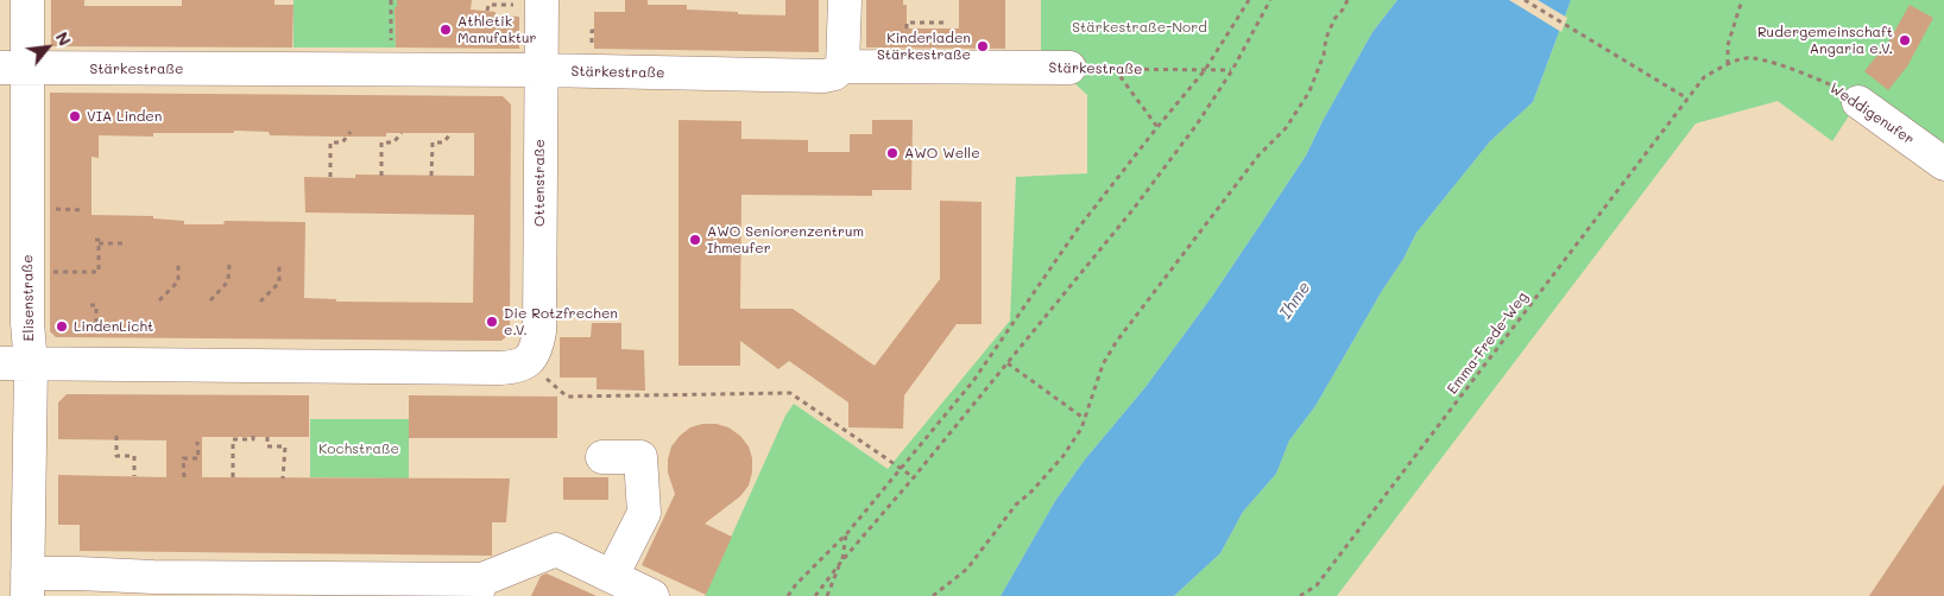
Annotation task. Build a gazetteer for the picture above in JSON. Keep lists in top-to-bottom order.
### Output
{
  "streets": {
    "street": [
      "Stärkestraße",
      "Weddigenufer",
      "Ottenstraße",
      "Elisenstraße"
    ],
    "path": ["Emma-Frede-Weg"]
  },
  "crossings": [
    ["Stärkestraße", "Ottenstraße"],
    ["Stärkestraße", "Elisenstraße"],
    ["Weddigenufer", "Emma-Frede-Weg"]
  ],
  "water": ["Ihme"],
  "parks": ["Stärkestraße-Nord", "Kochstraße"],
  "places": [
    "Athletik Manufaktur",
    "Rudergemeinschaft Angaria e.V.",
    "Kinderladen Stärkestraße",
    "VIA Linden",
    "AWO Welle",
    "AWO Seniorenzentrum Ihmeufer",
    "Die Rotzfrechen e.V.",
    "LindenLicht"
  ],
  "north": "top right"
}
